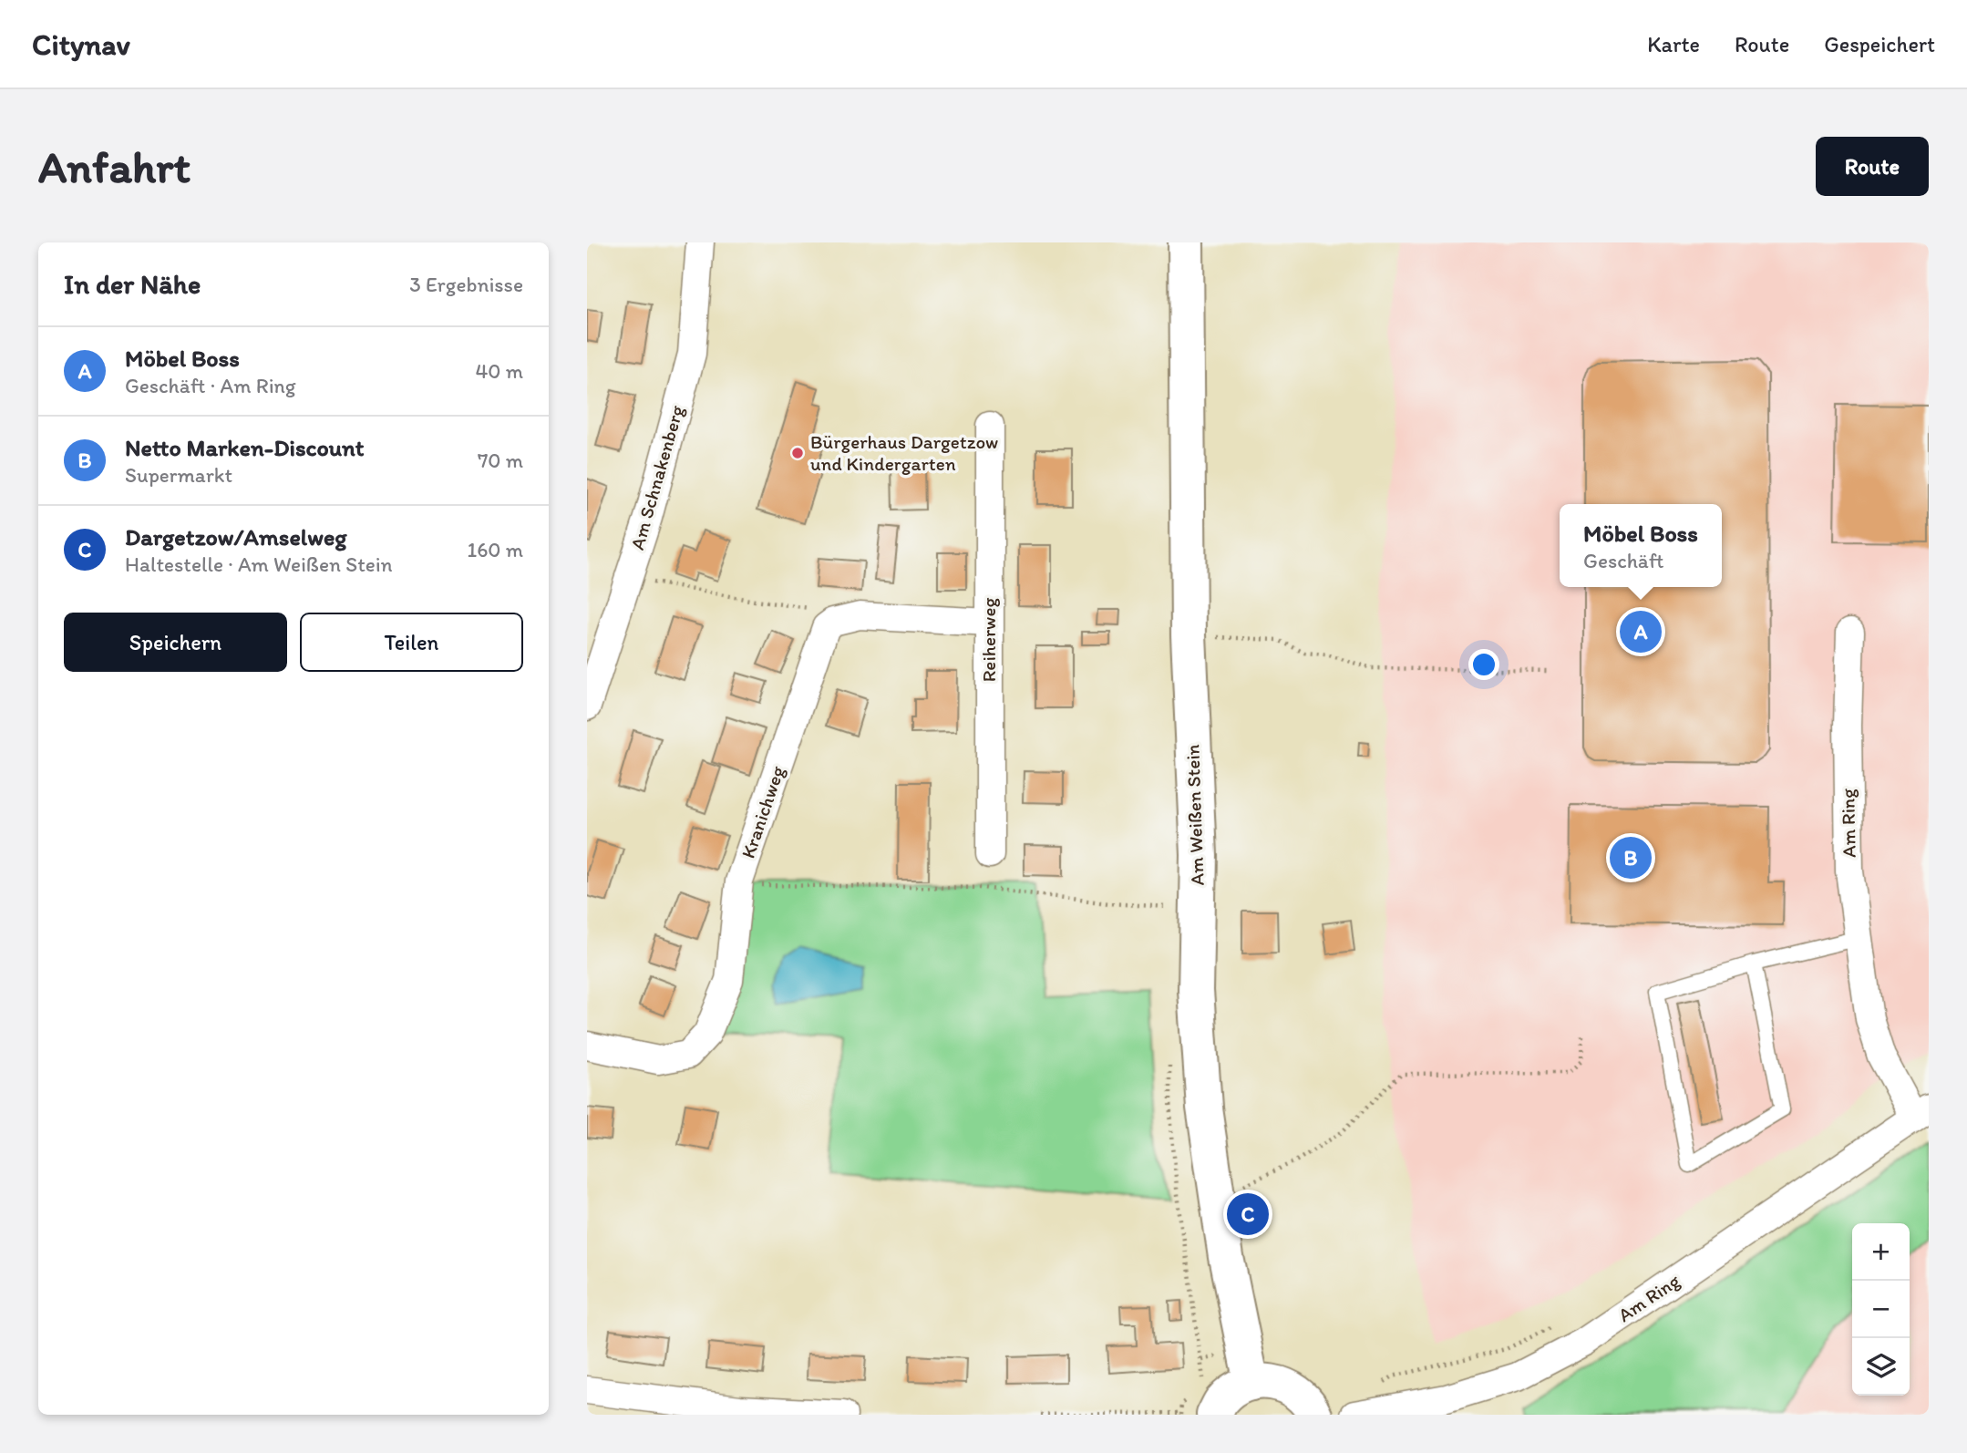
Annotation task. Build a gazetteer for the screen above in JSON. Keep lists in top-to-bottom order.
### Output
{
  "streets": {
    "street": [
      "Am Schnakenberg",
      "Reiherweg",
      "Kranichweg",
      "Am Weißen Stein",
      "Am Ring"
    ]
  },
  "places": ["Bürgerhaus Dargetzow und Kindergarten"],
  "page": {
    "header": "Citynav",
    "nav": ["Karte", "Route", "Gespeichert"],
    "buttons": [
      "Route",
      ["Speichern", "Teilen"]
    ],
    "title": "Anfahrt",
    "heading": ["In der Nähe", "3 Ergebnisse"],
    "list": [
      {
        "mark": "A",
        "name": "Möbel Boss",
        "note": "Geschäft · Am Ring",
        "value": "40 m"
      },
      {
        "mark": "B",
        "name": "Netto Marken-Discount",
        "note": "Supermarkt",
        "value": "70 m"
      },
      {
        "mark": "C",
        "name": "Dargetzow/Amselweg",
        "note": "Haltestelle · Am Weißen Stein",
        "value": "160 m"
      }
    ],
    "popup": ["Möbel Boss", "Geschäft"],
    "pins": ["A", "B", "C"],
    "map_buttons": ["+", "−"]
  }
}
